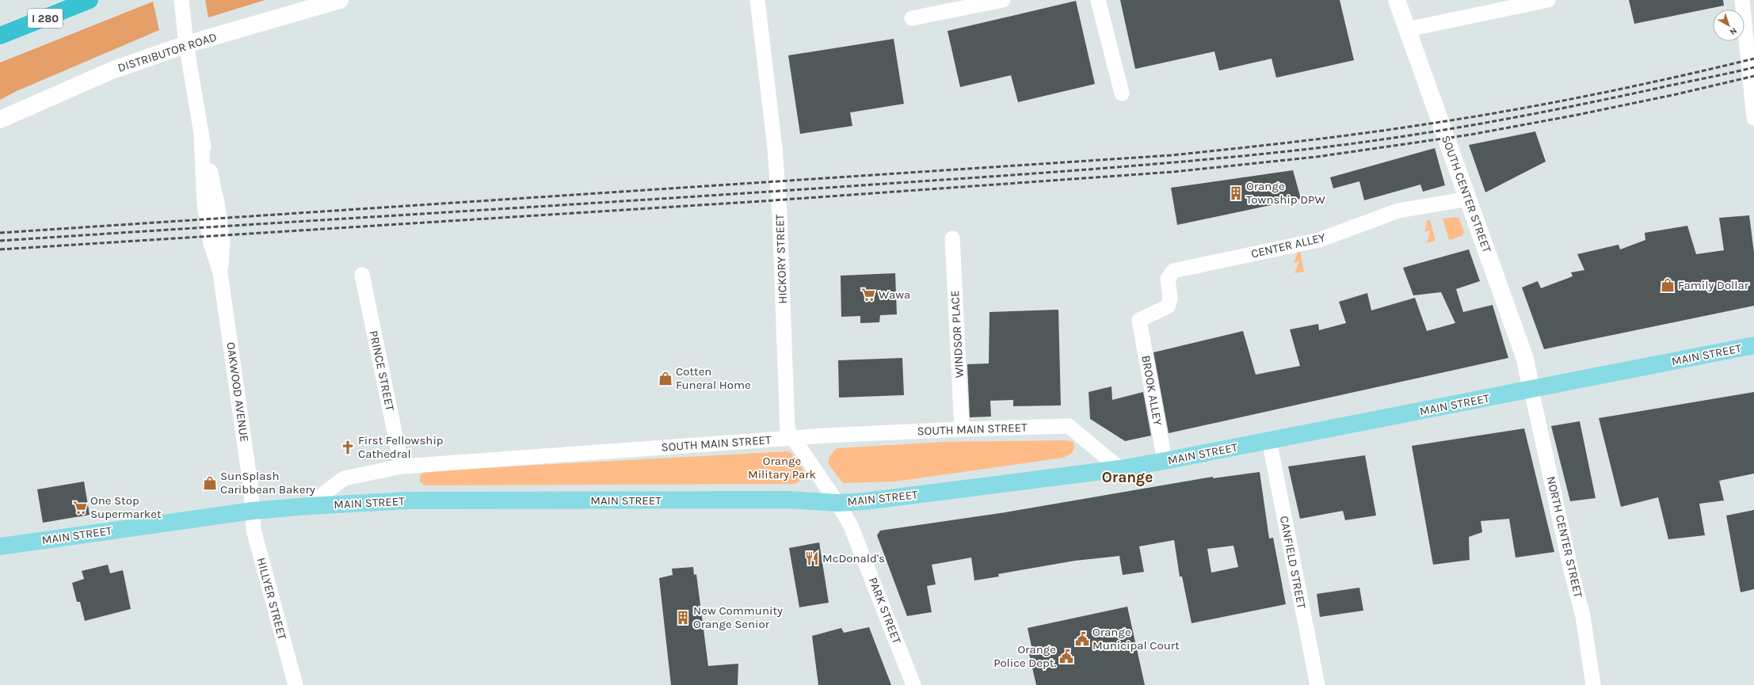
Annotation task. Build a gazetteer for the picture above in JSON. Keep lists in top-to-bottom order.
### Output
{
  "streets": {
    "highway": ["I 280"],
    "main road": ["DISTRIBUTOR ROAD", "SOUTH CENTER STREET", "MAIN STREET"],
    "street": [
      "CENTER ALLEY",
      "HICKORY STREET",
      "WINDSOR PLACE",
      "PRINCE STREET",
      "BROOK ALLEY",
      "OAKWOOD AVENUE",
      "SOUTH MAIN STREET",
      "NORTH CENTER STREET",
      "CANFIELD STREET",
      "HILLYER STREET",
      "PARK STREET"
    ]
  },
  "crossings": [
    ["DISTRIBUTOR ROAD", "OAKWOOD AVENUE"],
    ["SOUTH CENTER STREET", "CENTER ALLEY"],
    ["SOUTH CENTER STREET", "MAIN STREET"],
    ["SOUTH CENTER STREET", "NORTH CENTER STREET"],
    ["CENTER ALLEY", "BROOK ALLEY"],
    ["HICKORY STREET", "MAIN STREET"],
    ["HICKORY STREET", "SOUTH MAIN STREET"],
    ["HICKORY STREET", "PARK STREET"],
    ["WINDSOR PLACE", "SOUTH MAIN STREET"],
    ["MAIN STREET", "BROOK ALLEY"],
    ["MAIN STREET", "OAKWOOD AVENUE"],
    ["MAIN STREET", "SOUTH MAIN STREET"],
    ["MAIN STREET", "NORTH CENTER STREET"],
    ["MAIN STREET", "CANFIELD STREET"],
    ["MAIN STREET", "HILLYER STREET"],
    ["MAIN STREET", "PARK STREET"],
    ["PRINCE STREET", "SOUTH MAIN STREET"],
    ["OAKWOOD AVENUE", "HILLYER STREET"]
  ],
  "districts": ["Orange"],
  "parks": ["Orange Military Park"],
  "places": {
    "building": ["Orange Township DPW", "New Community Orange Senior"],
    "shop": ["Family Dollar", "Cotten Funeral Home", "SunSplash Caribbean Bakery"],
    "supermarket": ["Wawa", "One Stop Supermarket"],
    "church": ["First Fellowship Cathedral"],
    "restaurant": ["McDonald's"],
    "public building": ["Orange Municipal Court", "Orange Police Dept."]
  },
  "north": "bottom right"
}
